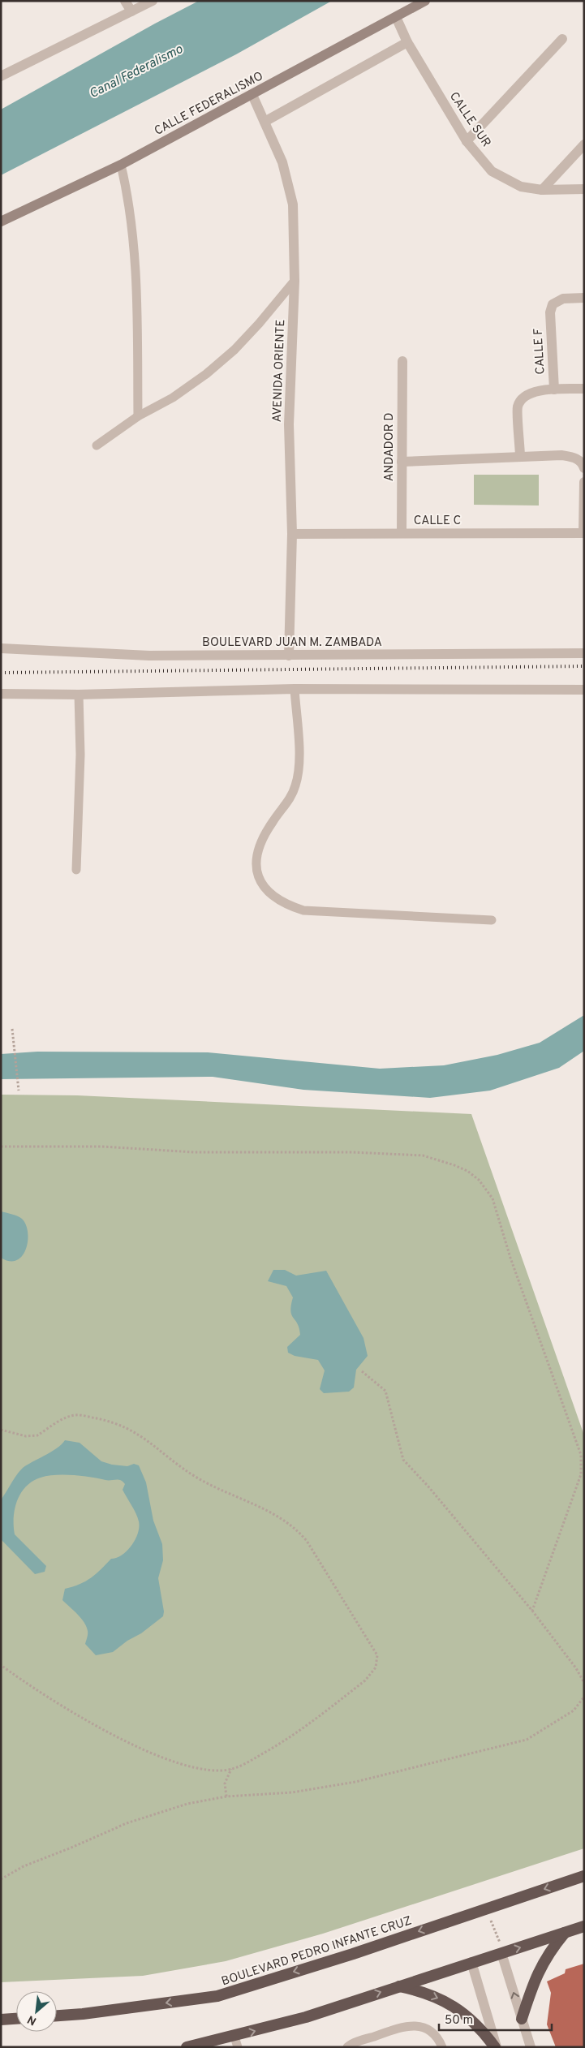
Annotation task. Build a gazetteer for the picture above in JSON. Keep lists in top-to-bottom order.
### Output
{
  "streets": {
    "highway": ["BOULEVARD PEDRO INFANTE CRUZ"],
    "main road": ["CALLE FEDERALISMO"],
    "street": [
      "CALLE SUR",
      "CALLE F",
      "AVENIDA ORIENTE",
      "ANDADOR D",
      "CALLE C",
      "BOULEVARD JUAN M. ZAMBADA"
    ]
  },
  "crossings": [
    ["CALLE FEDERALISMO", "CALLE SUR"],
    ["CALLE FEDERALISMO", "AVENIDA ORIENTE"],
    ["AVENIDA ORIENTE", "CALLE C"],
    ["AVENIDA ORIENTE", "BOULEVARD JUAN M. ZAMBADA"],
    ["ANDADOR D", "CALLE C"]
  ],
  "water": ["Canal Federalismo"],
  "scale_bar": "50 m",
  "north": "bottom left"
}
